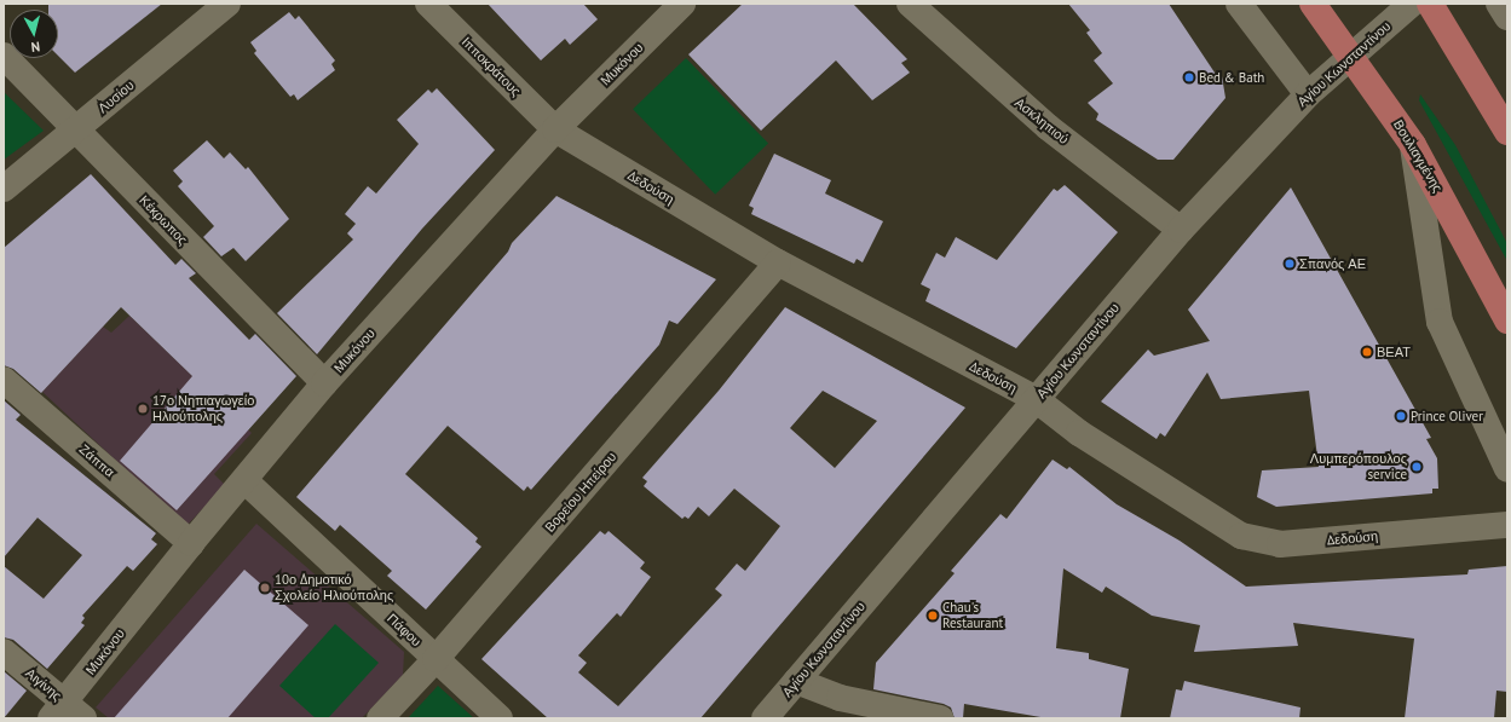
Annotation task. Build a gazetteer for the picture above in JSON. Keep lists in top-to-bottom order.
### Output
{
  "streets": {
    "main road": ["Βουλιαγμένης"],
    "street": [
      "Μυκόνου",
      "Αγίου Κωνσταντίνου",
      "Ιπποκράτους",
      "Λυσίου",
      "Ασκληπιού",
      "Δεδούση",
      "Κέκρωπος",
      "Ζάππα",
      "Βορείου Ηπείρου",
      "Πάφου",
      "Αιγίνης"
    ]
  },
  "crossings": [
    ["Μυκόνου", "Ιπποκράτους"],
    ["Μυκόνου", "Δεδούση"],
    ["Μυκόνου", "Κέκρωπος"],
    ["Μυκόνου", "Ζάππα"],
    ["Μυκόνου", "Πάφου"],
    ["Μυκόνου", "Αιγίνης"],
    ["Αγίου Κωνσταντίνου", "Ασκληπιού"],
    ["Αγίου Κωνσταντίνου", "Βουλιαγμένης"],
    ["Αγίου Κωνσταντίνου", "Δεδούση"],
    ["Ιπποκράτους", "Δεδούση"],
    ["Λυσίου", "Κέκρωπος"],
    ["Δεδούση", "Βορείου Ηπείρου"],
    ["Βορείου Ηπείρου", "Πάφου"]
  ],
  "places": [
    "Bed & Bath",
    "Σπανός ΑΕ",
    "ΒΕΑΤ",
    "17ο Νηπιαγωγείο Ηλιούπολης",
    "Prince Oliver",
    "Λυμπερόπουλος service",
    "10ο Δημοτικό Σχολείο Ηλιούπολης",
    "Chau's Restaurant"
  ],
  "north": "bottom"
}
